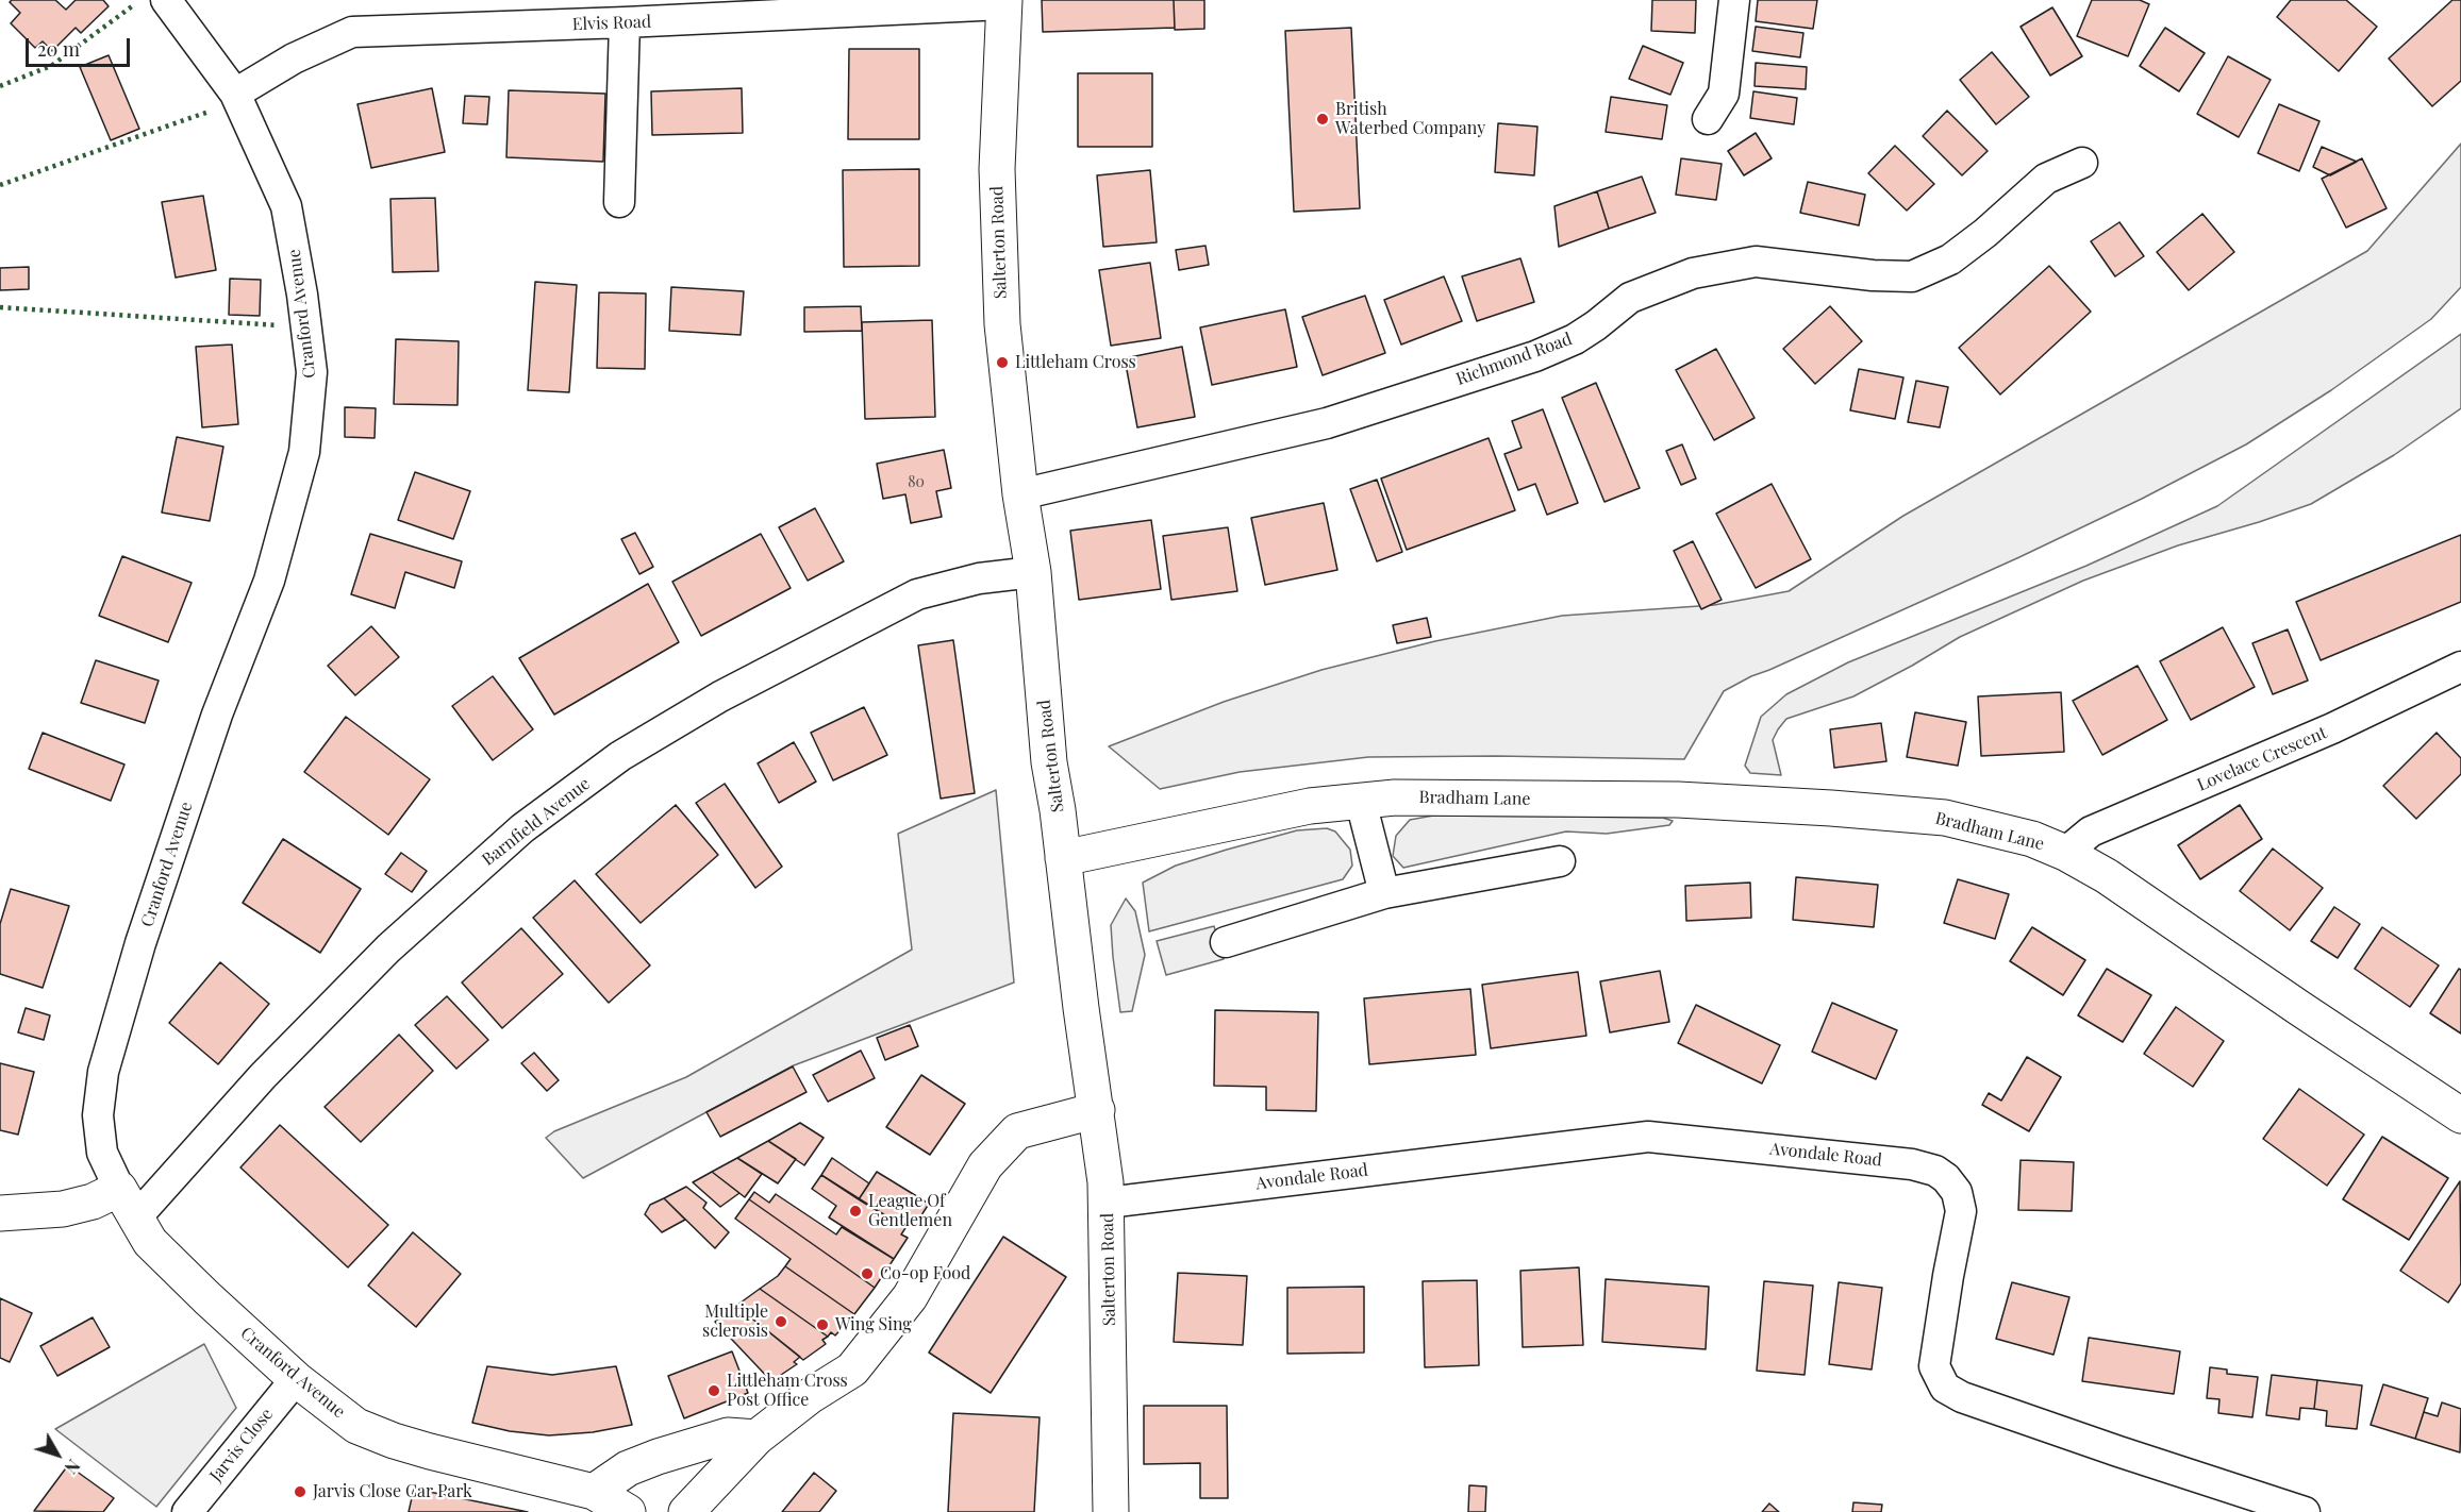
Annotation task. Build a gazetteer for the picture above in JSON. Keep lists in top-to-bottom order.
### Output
{
  "streets": {
    "street": [
      "Elvis Road",
      "Salterton Road",
      "Cranford Avenue",
      "Richmond Road",
      "Lovelace Crescent",
      "Bradham Lane",
      "Barnfield Avenue",
      "Avondale Road",
      "Jarvis Close"
    ]
  },
  "crossings": [
    ["Elvis Road", "Salterton Road"],
    ["Elvis Road", "Cranford Avenue"],
    ["Salterton Road", "Richmond Road"],
    ["Salterton Road", "Bradham Lane"],
    ["Salterton Road", "Barnfield Avenue"],
    ["Salterton Road", "Avondale Road"],
    ["Cranford Avenue", "Barnfield Avenue"],
    ["Cranford Avenue", "Jarvis Close"],
    ["Lovelace Crescent", "Bradham Lane"]
  ],
  "places": [
    "British Waterbed Company",
    "Littleham Cross",
    "League Of Gentlemen",
    "Co-op Food",
    "Multiple sclerosis",
    "Wing Sing",
    "Littleham Cross Post Office",
    "Jarvis Close Car Park"
  ],
  "house_numbers": ["80"],
  "scale_bar": "20 m",
  "north": "bottom right"
}
